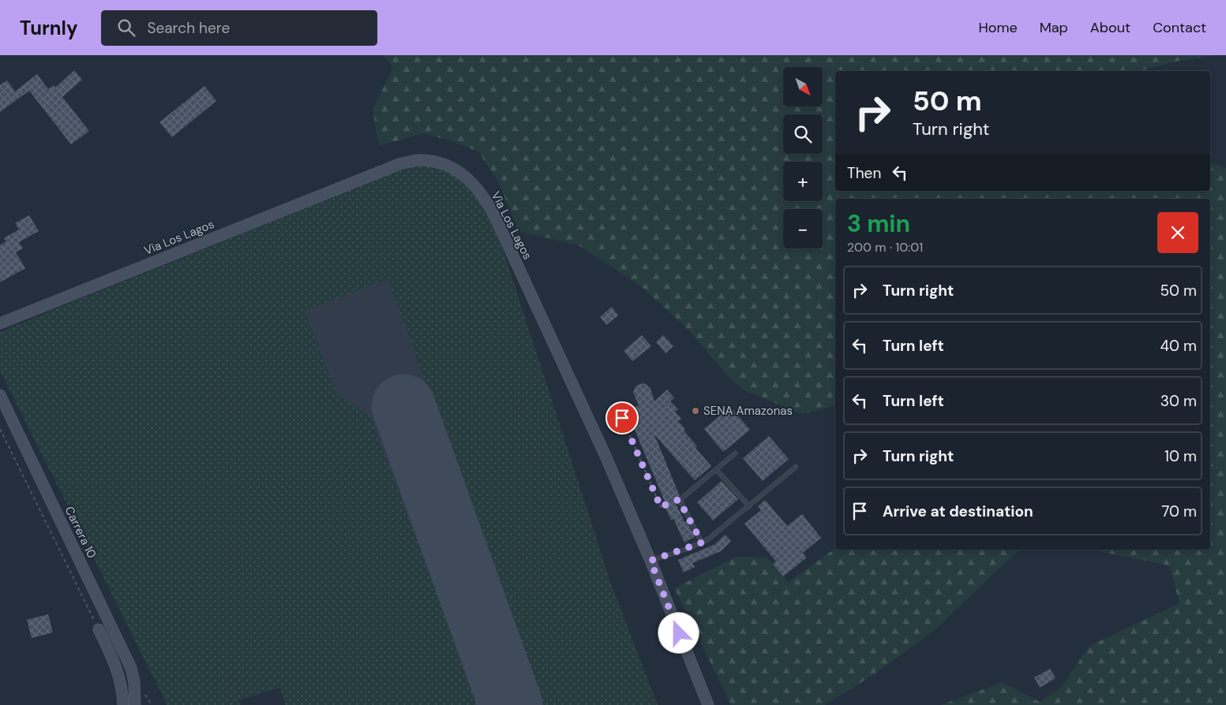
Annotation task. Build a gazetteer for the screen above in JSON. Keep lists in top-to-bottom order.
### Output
{
  "streets": {
    "main road": ["Vìa Los Lagos", "Carrera 10"]
  },
  "places": ["SENA Amazonas"],
  "north": "bottom right",
  "page": {
    "header": "Turnly",
    "search": "Search here",
    "nav": [
      "Home",
      "Map",
      "About",
      "Contact"
    ],
    "map_buttons": ["+", "−"],
    "turn": ["50 m", "Turn right"],
    "then": "Then",
    "heading": ["3 min", "200 m · 10:01"],
    "list": [
      {
        "name": "Turn right",
        "value": "50 m"
      },
      {
        "name": "Turn left",
        "value": "40 m"
      },
      {
        "name": "Turn left",
        "value": "30 m"
      },
      {
        "name": "Turn right",
        "value": "10 m"
      },
      {
        "name": "Arrive at destination",
        "value": "70 m"
      }
    ]
  }
}
